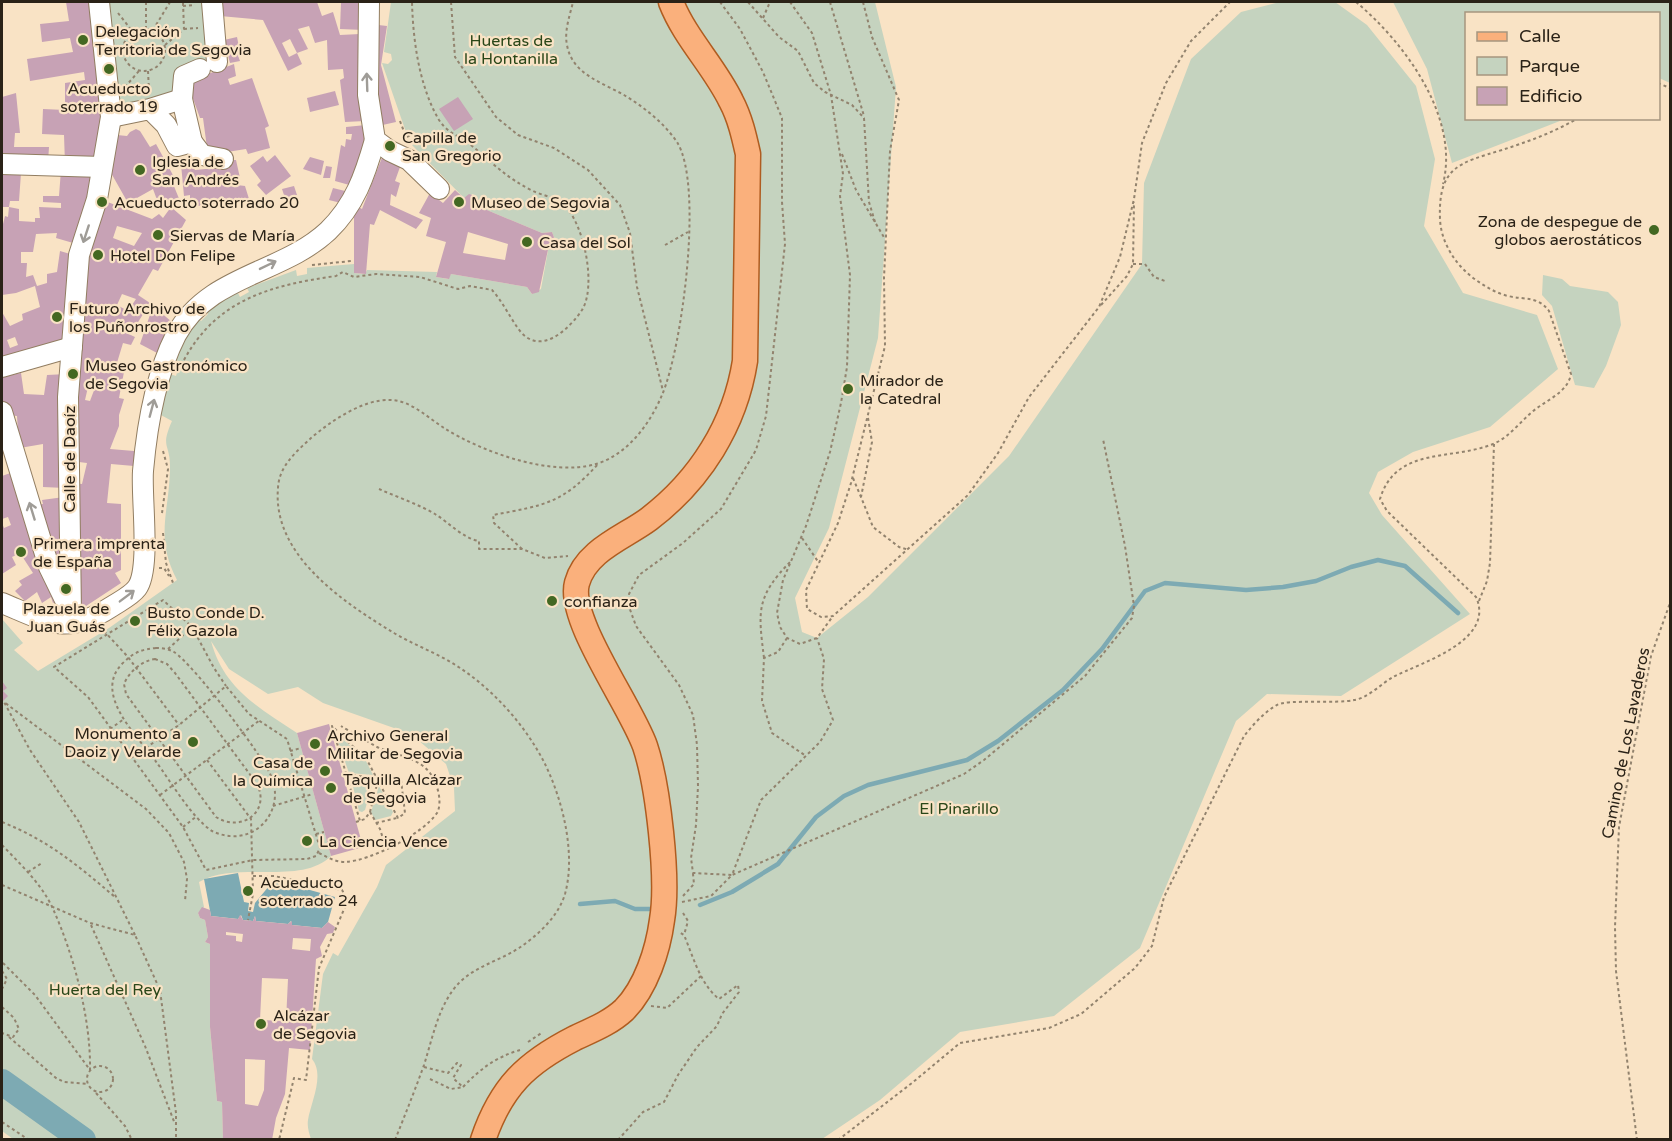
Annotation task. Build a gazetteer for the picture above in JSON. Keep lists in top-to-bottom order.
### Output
{
  "streets": {
    "street": ["Calle de Daoíz"],
    "path": ["Camino de Los Lavaderos"]
  },
  "parks": ["Huertas de la Hontanilla", "El Pinarillo", "Huerta del Rey"],
  "places": [
    "Delegación Territoria de Segovia",
    "Acueducto soterrado 19",
    "Capilla de San Gregorio",
    "Iglesia de San Andrés",
    "Acueducto soterrado 20",
    "Museo de Segovia",
    "Zona de despegue de globos aerostáticos",
    "Siervas de María",
    "Casa del Sol",
    "Hotel Don Felipe",
    "Futuro Archivo de los Puñonrostro",
    "Museo Gastronómico de Segovia",
    "Mirador de la Catedral",
    "Primera imprenta de España",
    "Plazuela de Juan Guás",
    "confianza",
    "Busto Conde D. Félix Gazola",
    "Monumento a Daoiz y Velarde",
    "Archivo General Militar de Segovia",
    "Casa de la Química",
    "Taquilla Alcázar de Segovia",
    "La Ciencia Vence",
    "Acueducto soterrado 24",
    "Alcázar de Segovia"
  ],
  "legend": ["Calle", "Parque", "Edificio"]
}
